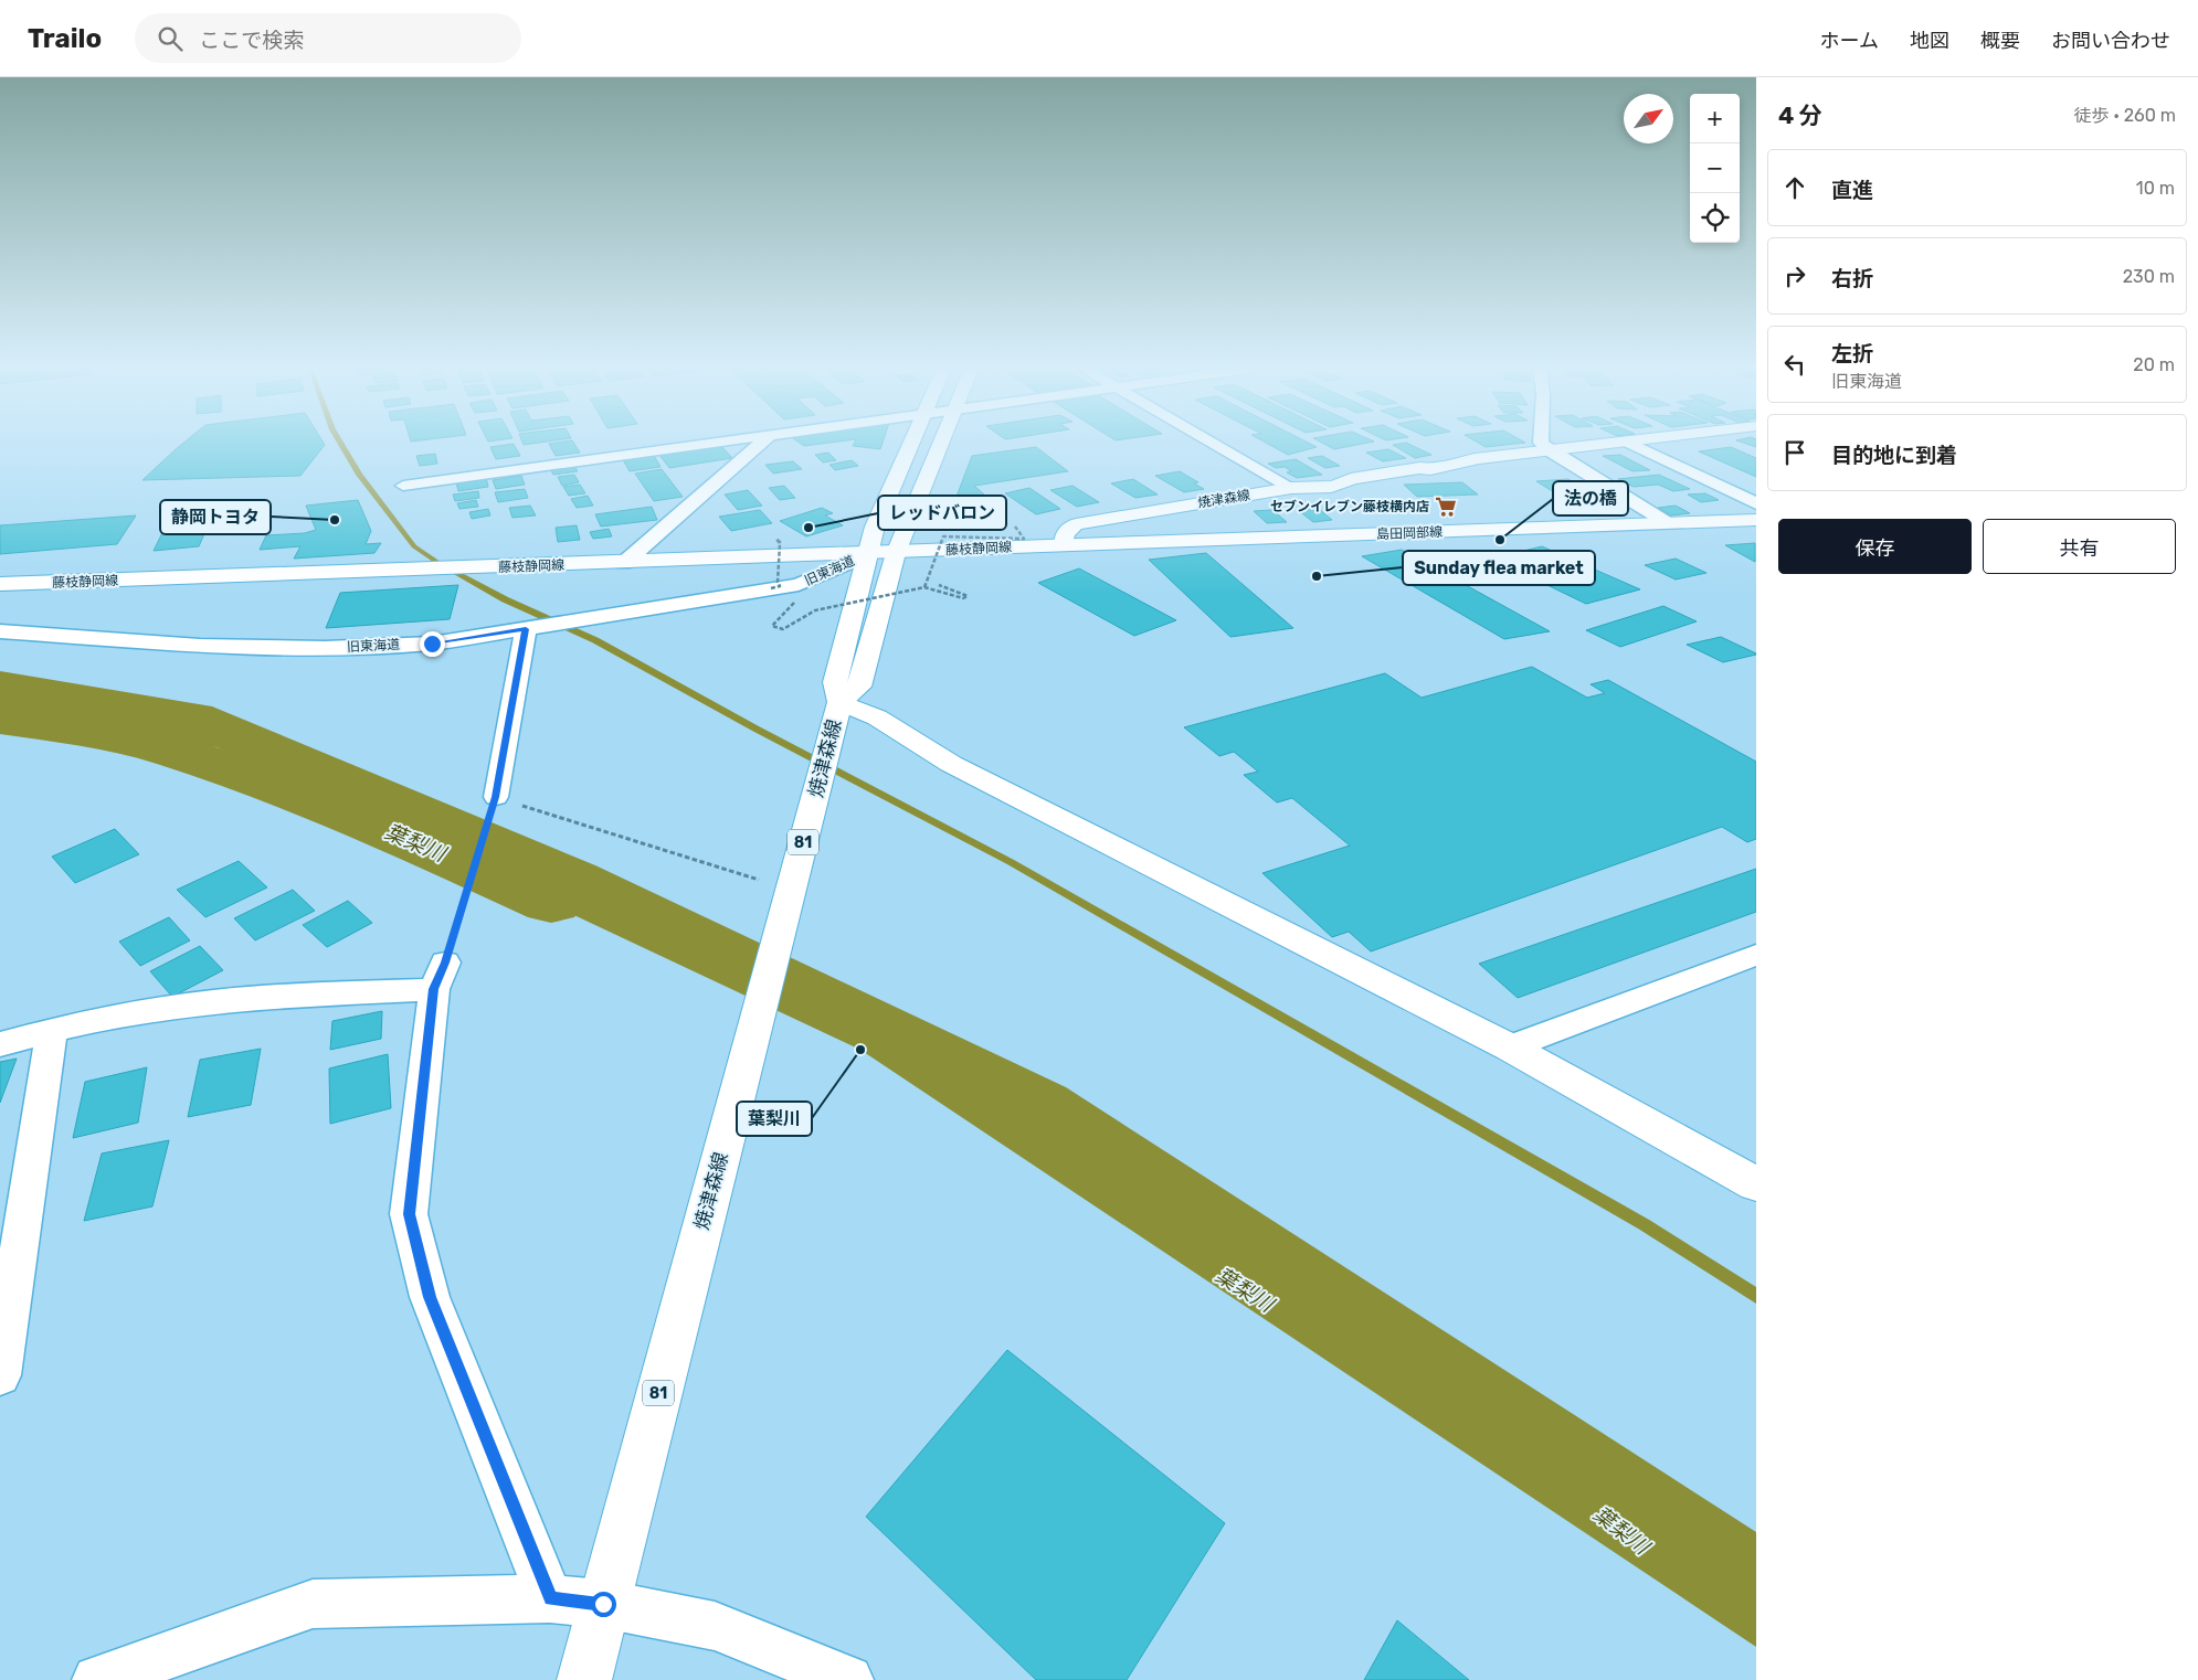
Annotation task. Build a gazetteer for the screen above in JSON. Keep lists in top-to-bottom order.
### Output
{
  "streets": {
    "main road": [
      "焼津森線",
      "島田岡部線",
      "藤枝静岡線",
      "81"
    ],
    "street": ["旧東海道"]
  },
  "crossings": [
    ["焼津森線", "島田岡部線"],
    ["焼津森線", "藤枝静岡線"],
    ["焼津森線", "旧東海道"],
    ["島田岡部線", "藤枝静岡線"],
    ["藤枝静岡線", "旧東海道"]
  ],
  "water": ["葉梨川"],
  "places": {
    "supermarket": ["セブンイレブン藤枝横内店"],
    "other": [
      "静岡トヨタ",
      "レッドバロン",
      "法の橋",
      "Sunday flea market",
      "葉梨川"
    ]
  },
  "north": "top right",
  "page": {
    "header": "Trailo",
    "search": "ここで検索",
    "nav": [
      "ホーム",
      "地図",
      "概要",
      "お問い合わせ"
    ],
    "heading": ["4 分", "徒歩 · 260 m"],
    "map_buttons": ["+", "−"],
    "list": [
      ["直進", "10 m"],
      ["右折", "230 m"],
      ["左折", "旧東海道", "20 m"],
      "目的地に到着"
    ],
    "buttons": ["保存", "共有"]
  }
}
